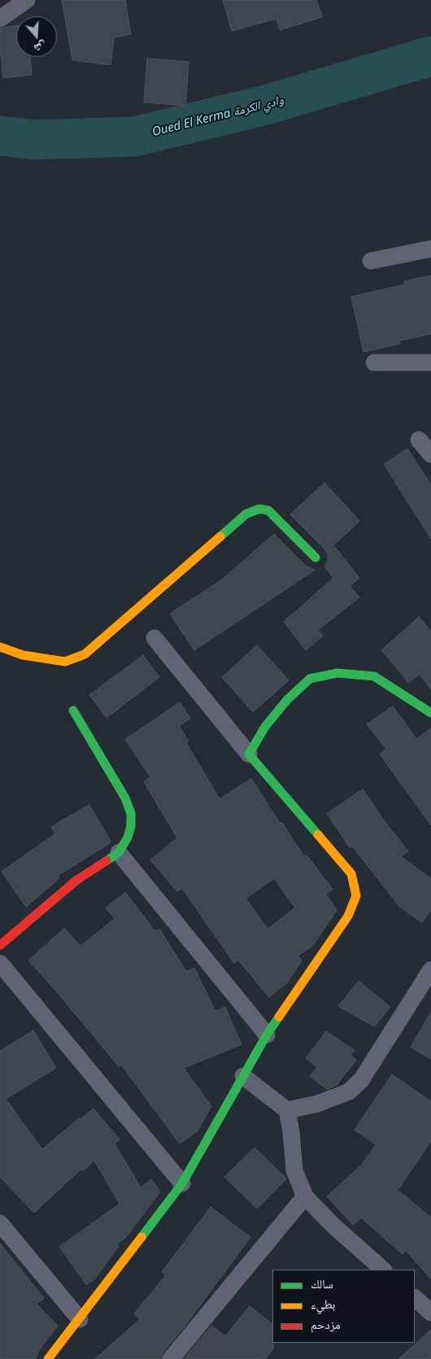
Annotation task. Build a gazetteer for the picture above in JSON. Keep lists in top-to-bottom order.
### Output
{
  "water": ["Oued El Kerma وادي الكرمة"],
  "legend": ["سالك", "بطيء", "مزدحم"],
  "north": "bottom"
}
